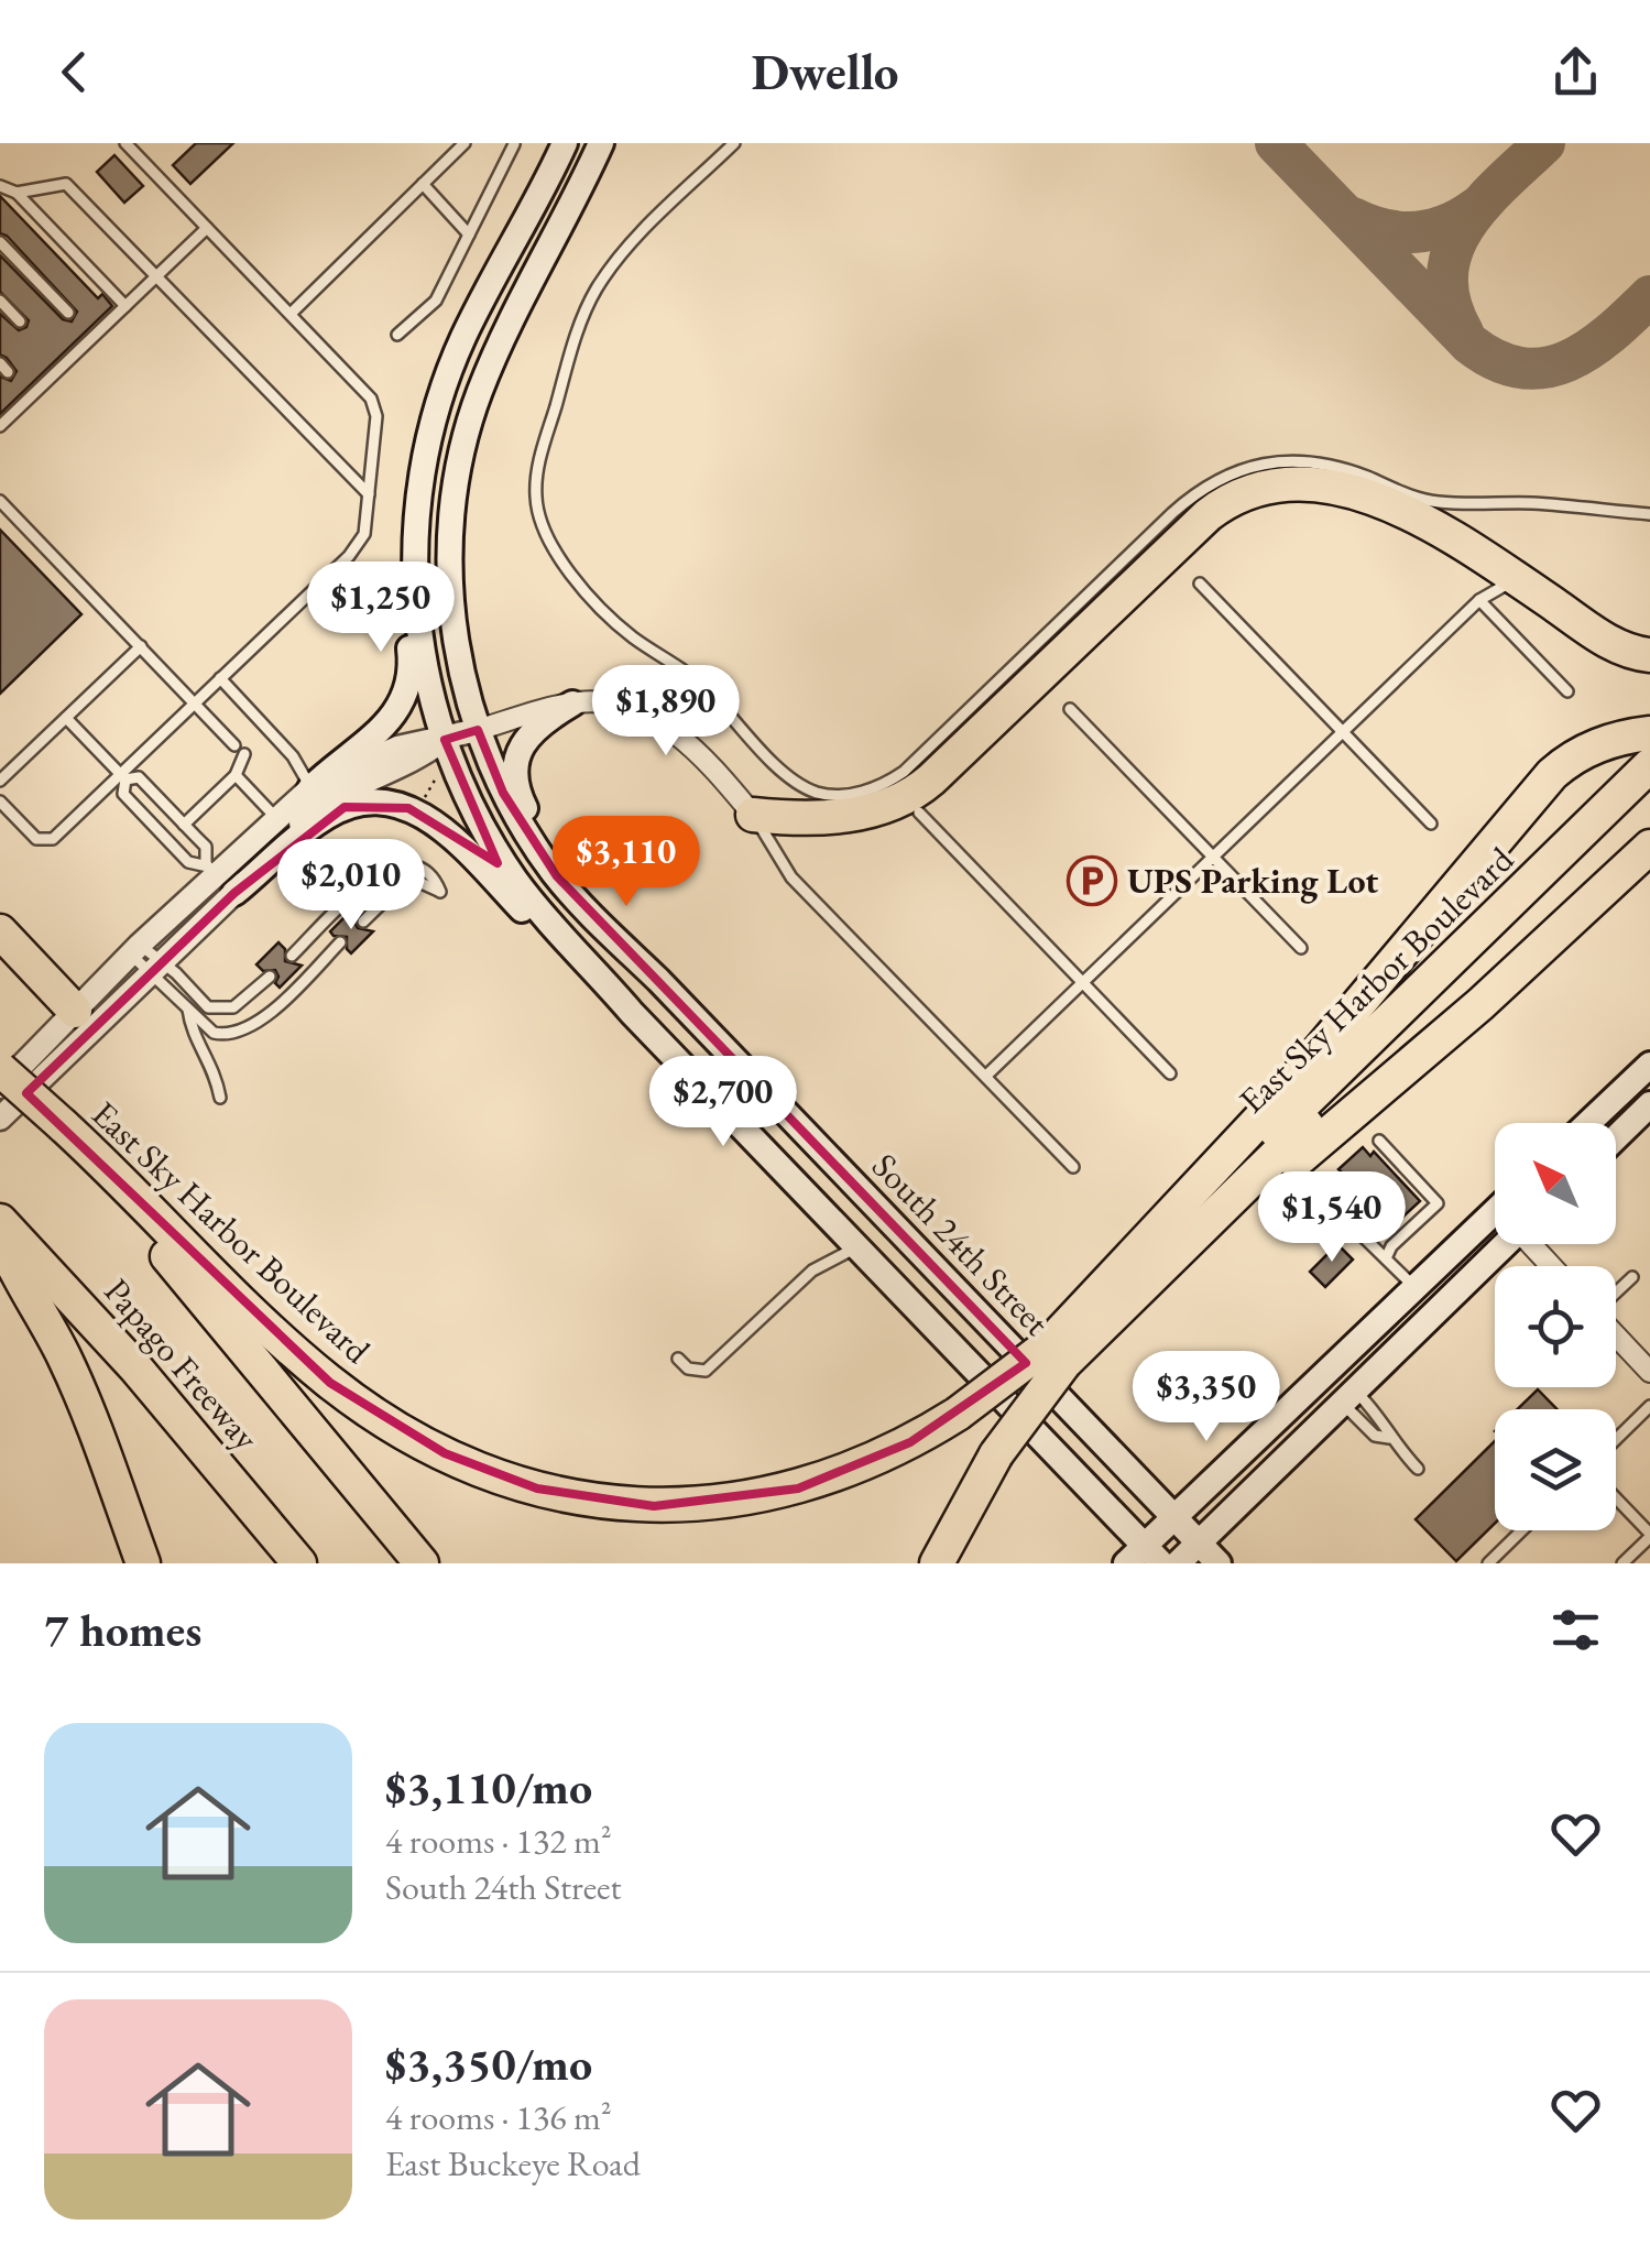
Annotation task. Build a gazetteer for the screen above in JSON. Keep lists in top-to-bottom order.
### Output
{
  "streets": {
    "highway": ["East Sky Harbor Boulevard", "Papago Freeway"],
    "main road": ["South 24th Street"]
  },
  "crossings": [
    ["East Sky Harbor Boulevard", "Papago Freeway"]
  ],
  "places": {
    "parking": ["UPS Parking Lot"]
  },
  "north": "top left",
  "page": {
    "header": "Dwello",
    "price": [
      "$1,250",
      "$1,890",
      "$3,110",
      "$2,010",
      "$2,700",
      "$1,540",
      "$3,350"
    ],
    "heading": "7 homes",
    "list": [
      {
        "name": "$3,110/mo",
        "note": "4 rooms · 132 m² · South 24th Street"
      },
      {
        "name": "$3,350/mo",
        "note": "4 rooms · 136 m² · East Buckeye Road"
      }
    ]
  }
}
